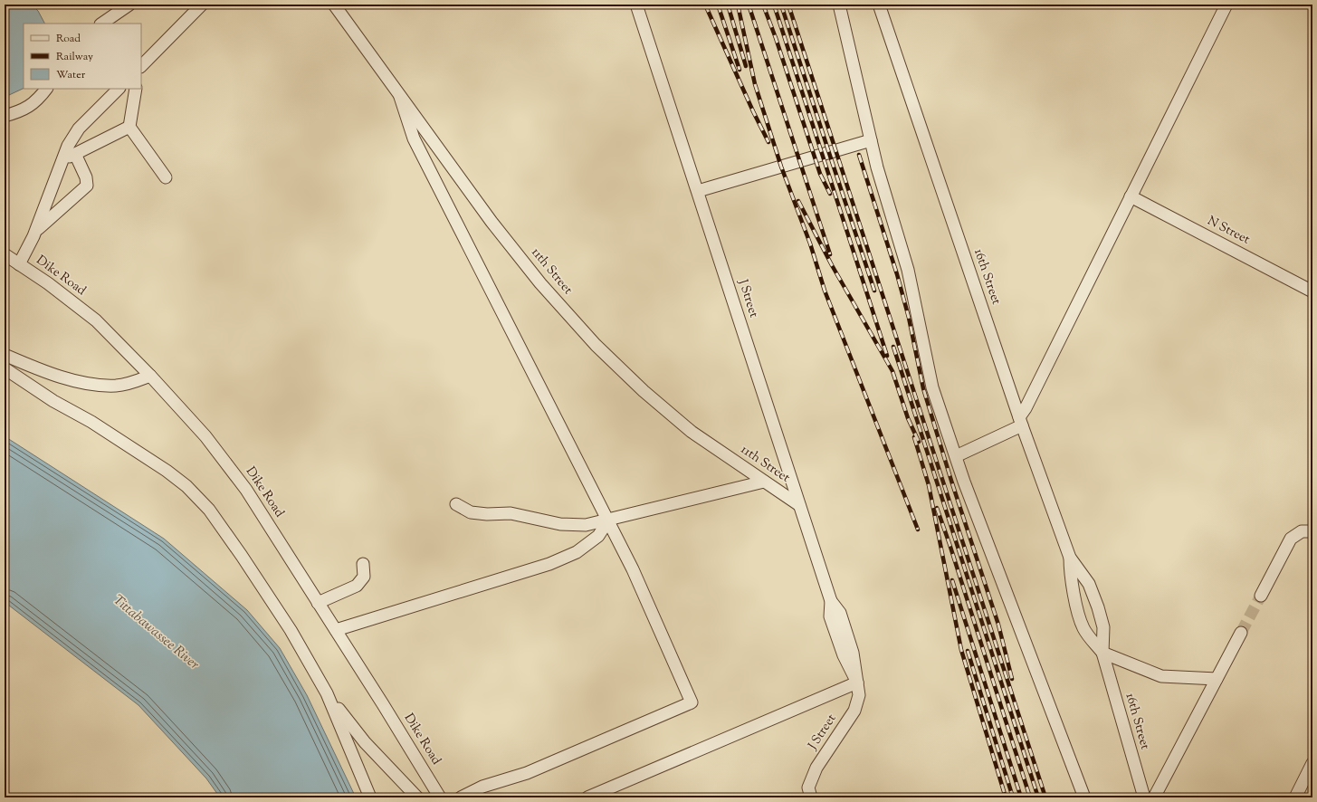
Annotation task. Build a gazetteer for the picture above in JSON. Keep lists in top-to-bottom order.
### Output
{
  "streets": {
    "lane": [
      "N Street",
      "11th Street",
      "Dike Road",
      "16th Street",
      "J Street"
    ]
  },
  "crossings": [
    ["11th Street", "J Street"]
  ],
  "water": ["Tittabawassee River"],
  "legend": ["Road", "Railway", "Water"]
}
